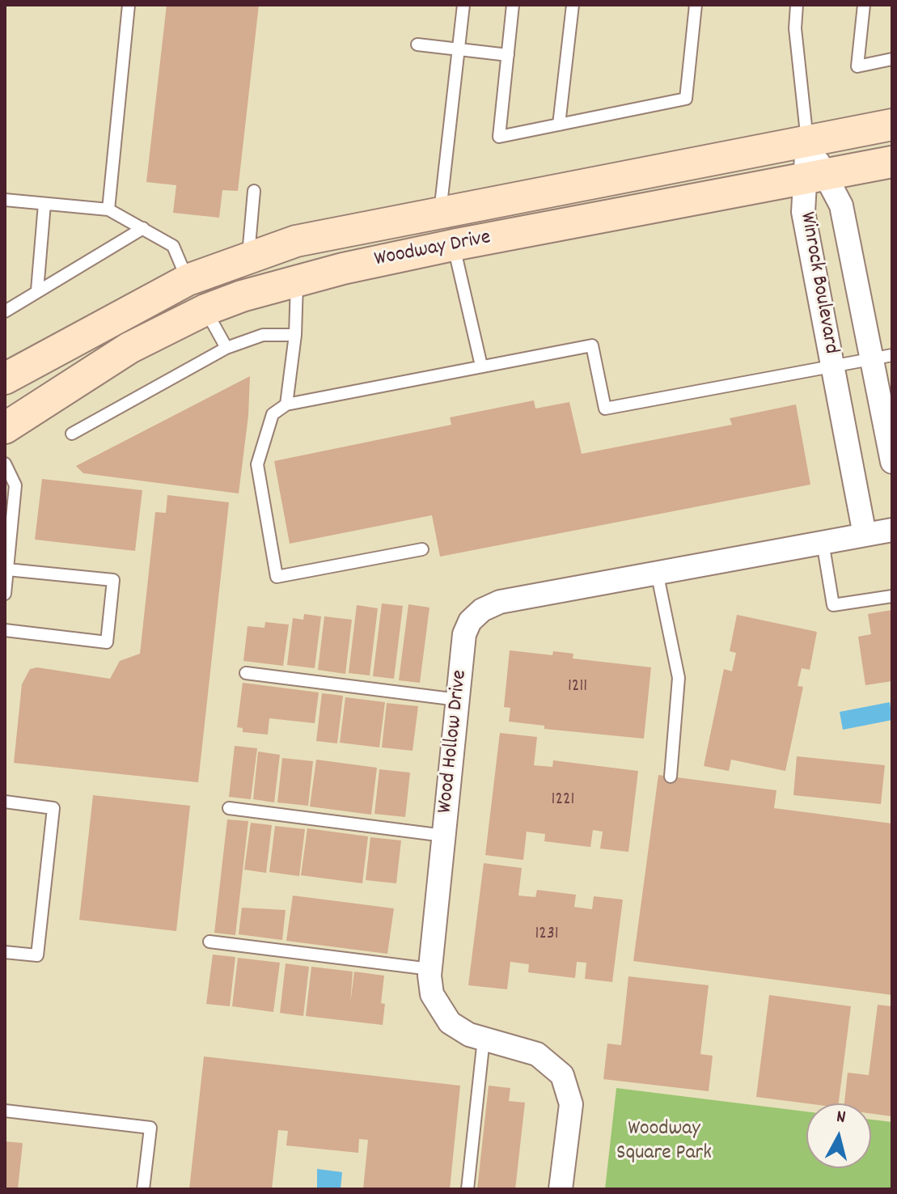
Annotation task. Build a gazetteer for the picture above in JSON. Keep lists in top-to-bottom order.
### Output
{
  "streets": {
    "main road": ["Woodway Drive"],
    "street": ["Winrock Boulevard", "Wood Hollow Drive"]
  },
  "crossings": [
    ["Woodway Drive", "Winrock Boulevard"],
    ["Winrock Boulevard", "Wood Hollow Drive"]
  ],
  "parks": ["Woodway Square Park"],
  "house_numbers": ["1211", "1221", "1231"],
  "north": "top"
}
